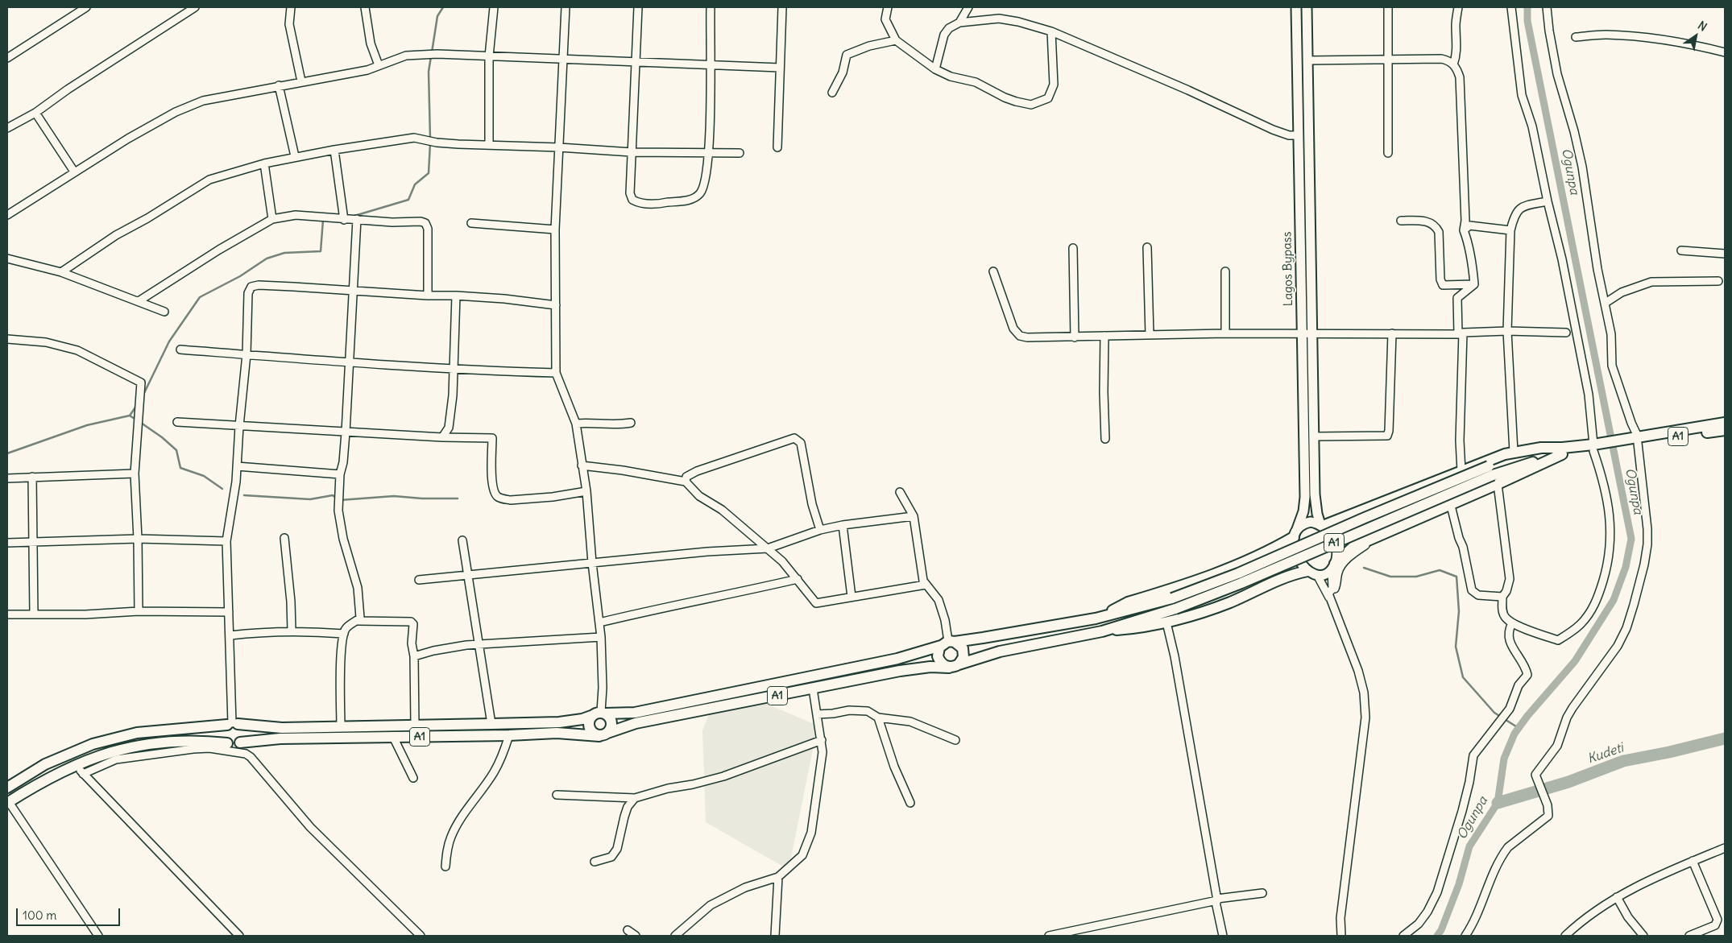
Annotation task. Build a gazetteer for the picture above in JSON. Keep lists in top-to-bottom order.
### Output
{
  "streets": {
    "highway": ["A1"],
    "main road": ["Lagos Bypass"]
  },
  "water": ["Ogunpa", "Kudeti"],
  "scale_bar": "100 m",
  "north": "top right"
}
